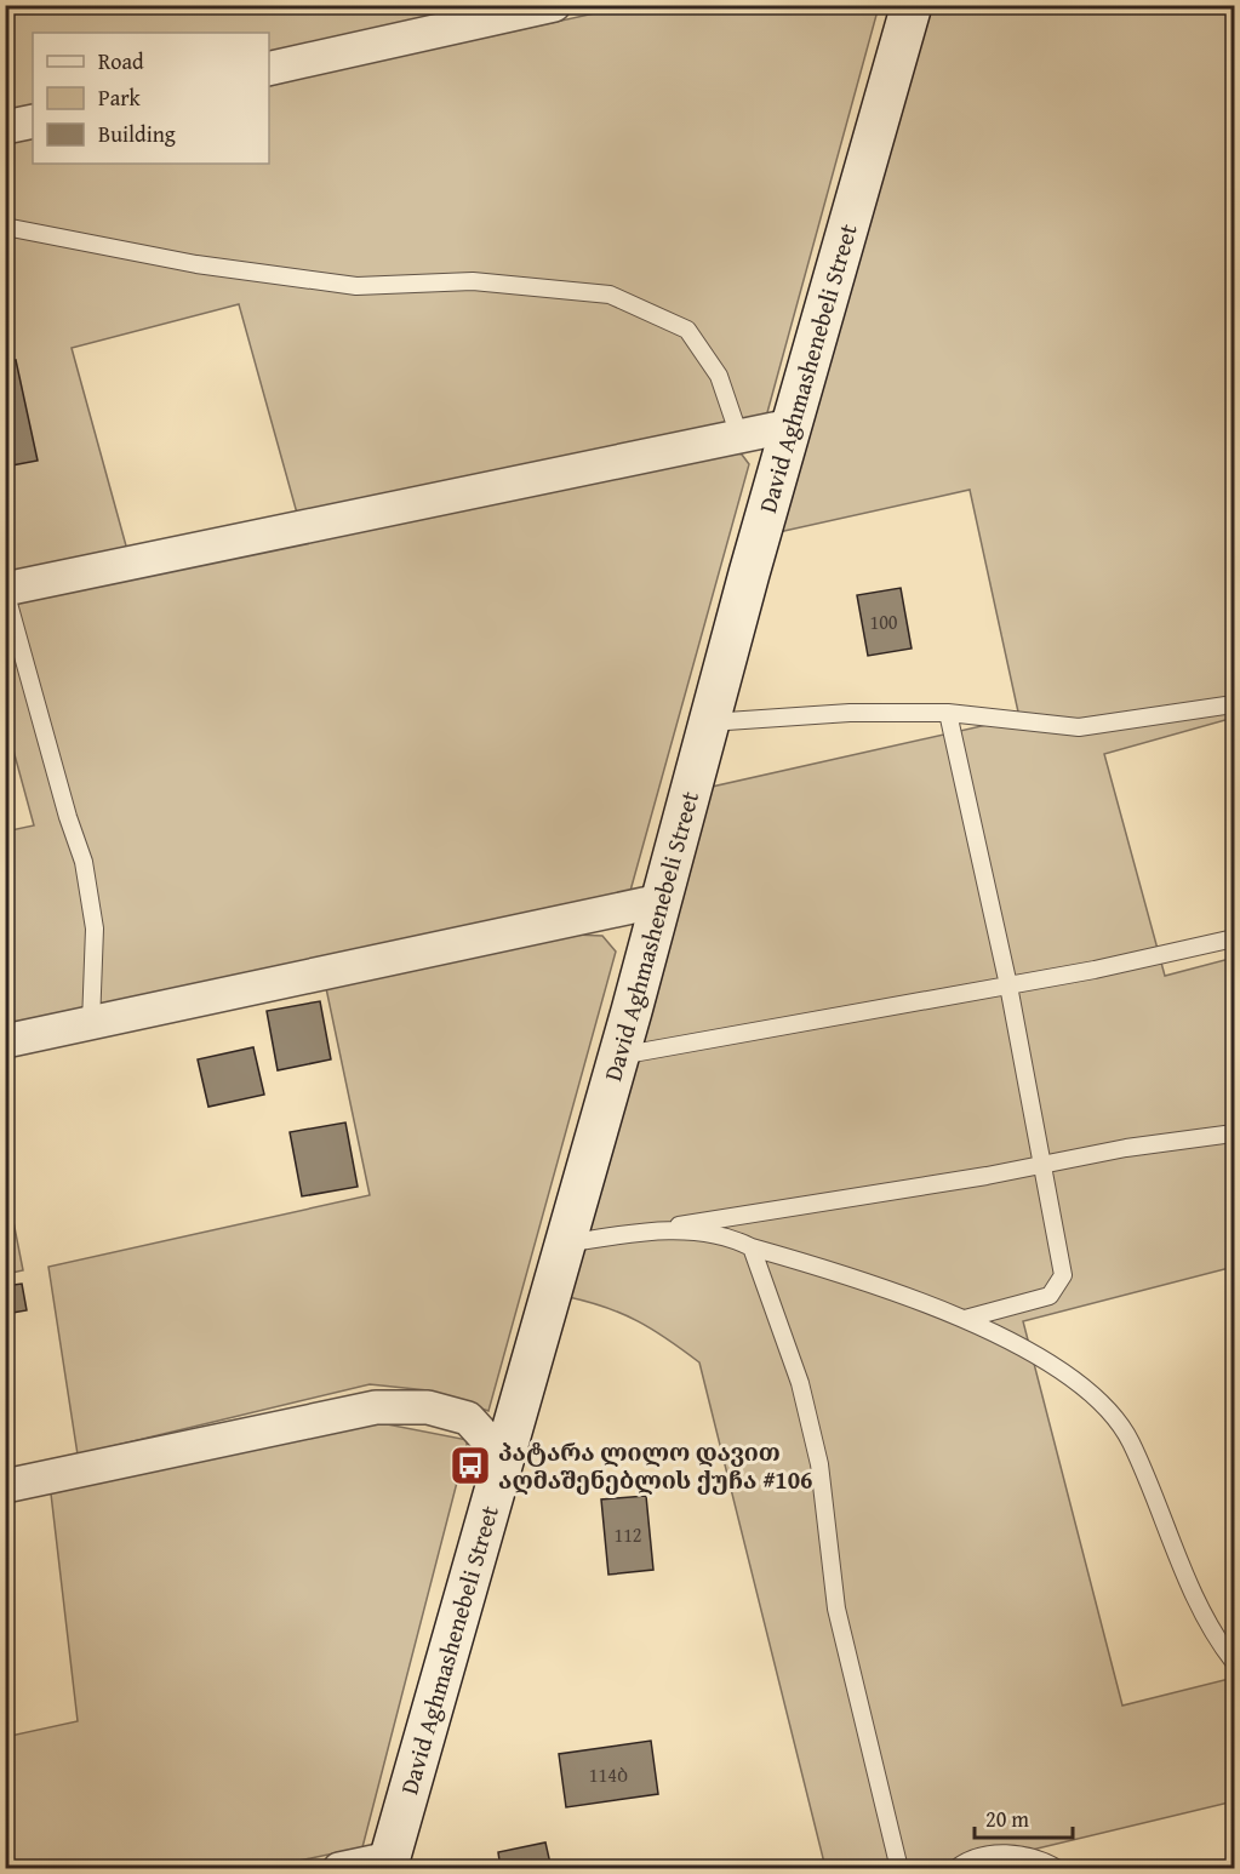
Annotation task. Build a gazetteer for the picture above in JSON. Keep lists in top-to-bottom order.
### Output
{
  "streets": {
    "street": ["David Aghmashenebeli Street"]
  },
  "places": {
    "bus stop": ["პატარა ლილო დავით აღმაშენებლის ქუჩა #106"]
  },
  "house_numbers": ["100", "112", "114ბ"],
  "legend": ["Road", "Park", "Building"],
  "scale_bar": "20 m"
}
